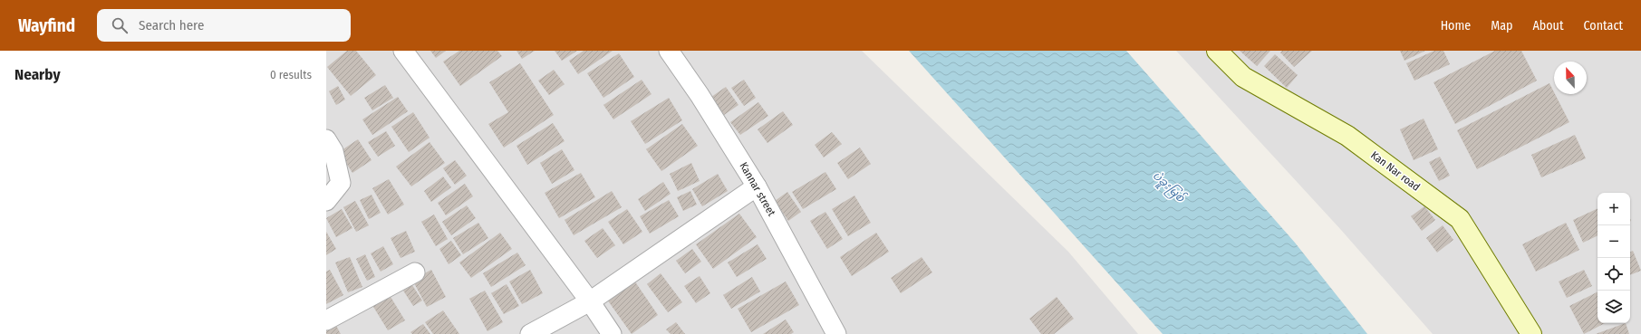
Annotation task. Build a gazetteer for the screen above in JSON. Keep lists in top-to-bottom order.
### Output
{
  "streets": {
    "street": ["Kan Nar road", "Kannar street"]
  },
  "water": ["ပဲခူးမြစ်"],
  "north": "top",
  "page": {
    "header": "Wayfind",
    "search": "Search here",
    "nav": [
      "Home",
      "Map",
      "About",
      "Contact"
    ],
    "heading": ["Nearby", "0 results"],
    "map_buttons": ["+", "−"]
  }
}
